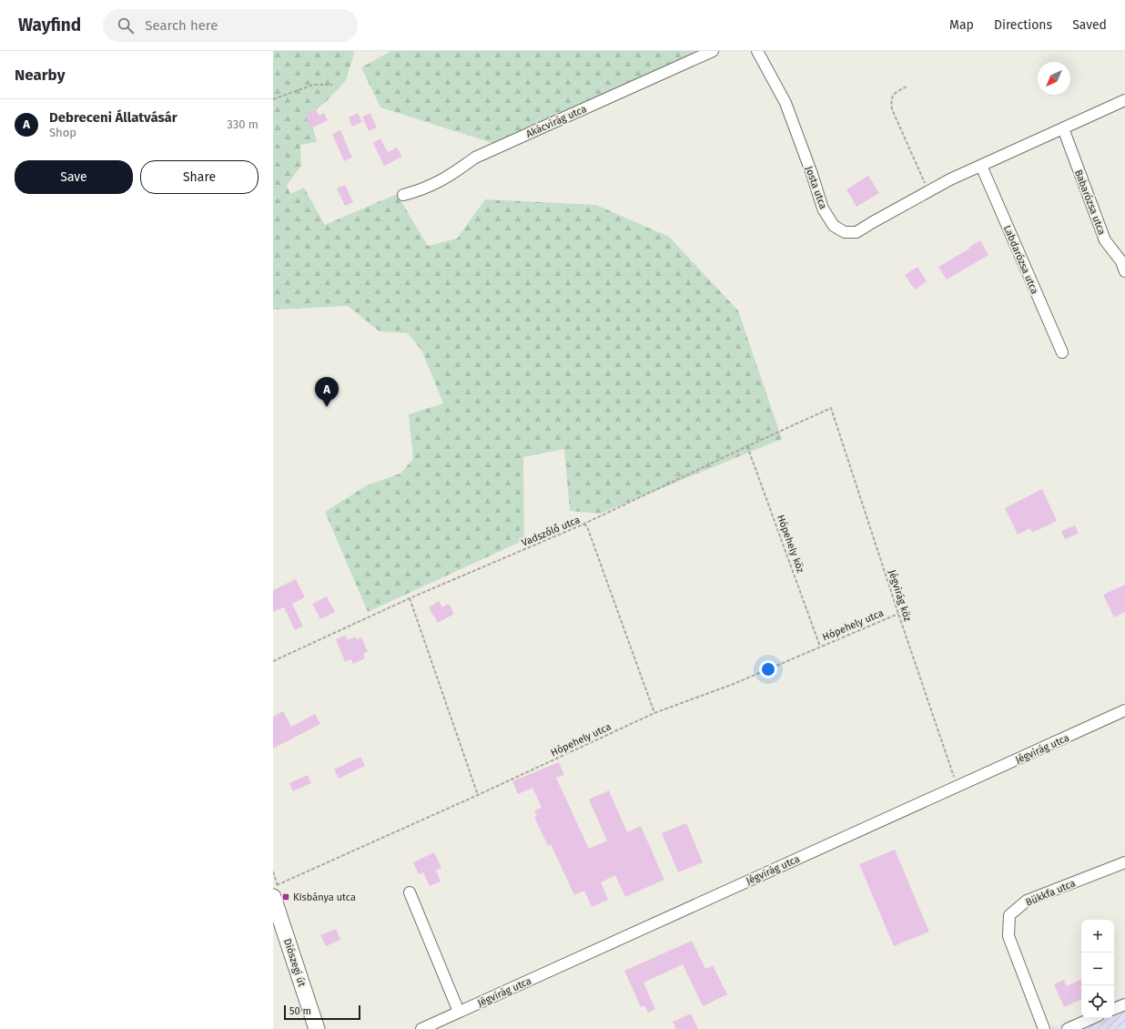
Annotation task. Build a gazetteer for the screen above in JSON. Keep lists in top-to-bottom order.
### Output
{
  "streets": {
    "main road": ["Diószegi út"],
    "street": [
      "Akácvirág utca",
      "Josta utca",
      "Babarózsa utca",
      "Labdarózsa utca",
      "Jégvirág utca",
      "Bükkfa utca"
    ],
    "path": [
      "Vadszőlő utca",
      "Hópehely köz",
      "Jégvirág köz",
      "Hópehely utca"
    ]
  },
  "crossings": [
    ["Josta utca", "Babarózsa utca"],
    ["Josta utca", "Labdarózsa utca"],
    ["Vadszőlő utca", "Hópehely köz"],
    ["Vadszőlő utca", "Jégvirág köz"],
    ["Hópehely köz", "Hópehely utca"],
    ["Jégvirág köz", "Hópehely utca"],
    ["Jégvirág köz", "Jégvirág utca"]
  ],
  "places": {
    "transit": ["Kisbánya utca"]
  },
  "scale_bar": "50 m",
  "north": "bottom left",
  "page": {
    "header": "Wayfind",
    "search": "Search here",
    "nav": ["Map", "Directions", "Saved"],
    "heading": "Nearby",
    "list": [
      {
        "mark": "A",
        "name": "Debreceni Állatvásár",
        "note": "Shop",
        "value": "330 m"
      }
    ],
    "buttons": ["Save", "Share"],
    "pins": "A",
    "map_buttons": ["+", "−"],
    "scale": "50 m"
  }
}
